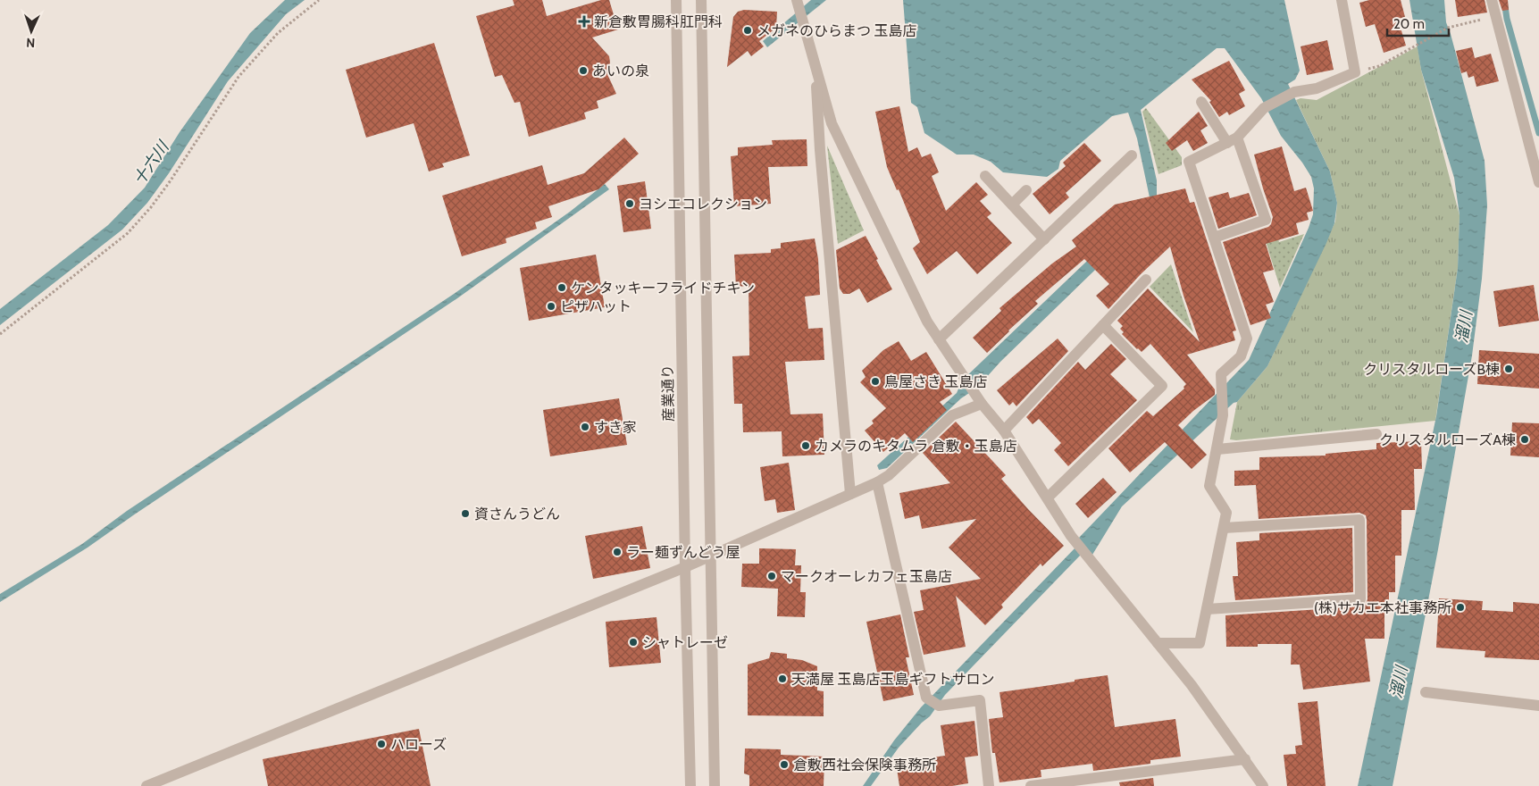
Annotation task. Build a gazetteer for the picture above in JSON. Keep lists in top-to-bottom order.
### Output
{
  "streets": {
    "street": ["産業通り"]
  },
  "water": ["十六川", "溜川"],
  "places": {
    "health": ["新倉敷胃腸科肛門科"],
    "other": [
      "メガネのひらまつ 玉島店",
      "あいの泉",
      "ヨシエコレクション",
      "ケンタッキーフライドチキン",
      "ピザハット",
      "クリスタルローズB棟",
      "鳥屋さき 玉島店",
      "すき家",
      "クリスタルローズA棟",
      "カメラのキタムラ 倉敷・玉島店",
      "資さんうどん",
      "ラー麺ずんどう屋",
      "マークオーレカフェ玉島店",
      "(株)サカエ本社事務所",
      "シャトレーゼ",
      "天満屋 玉島店玉島ギフトサロン",
      "ハローズ",
      "倉敷西社会保険事務所"
    ]
  },
  "scale_bar": "20 m",
  "north": "bottom"
}
